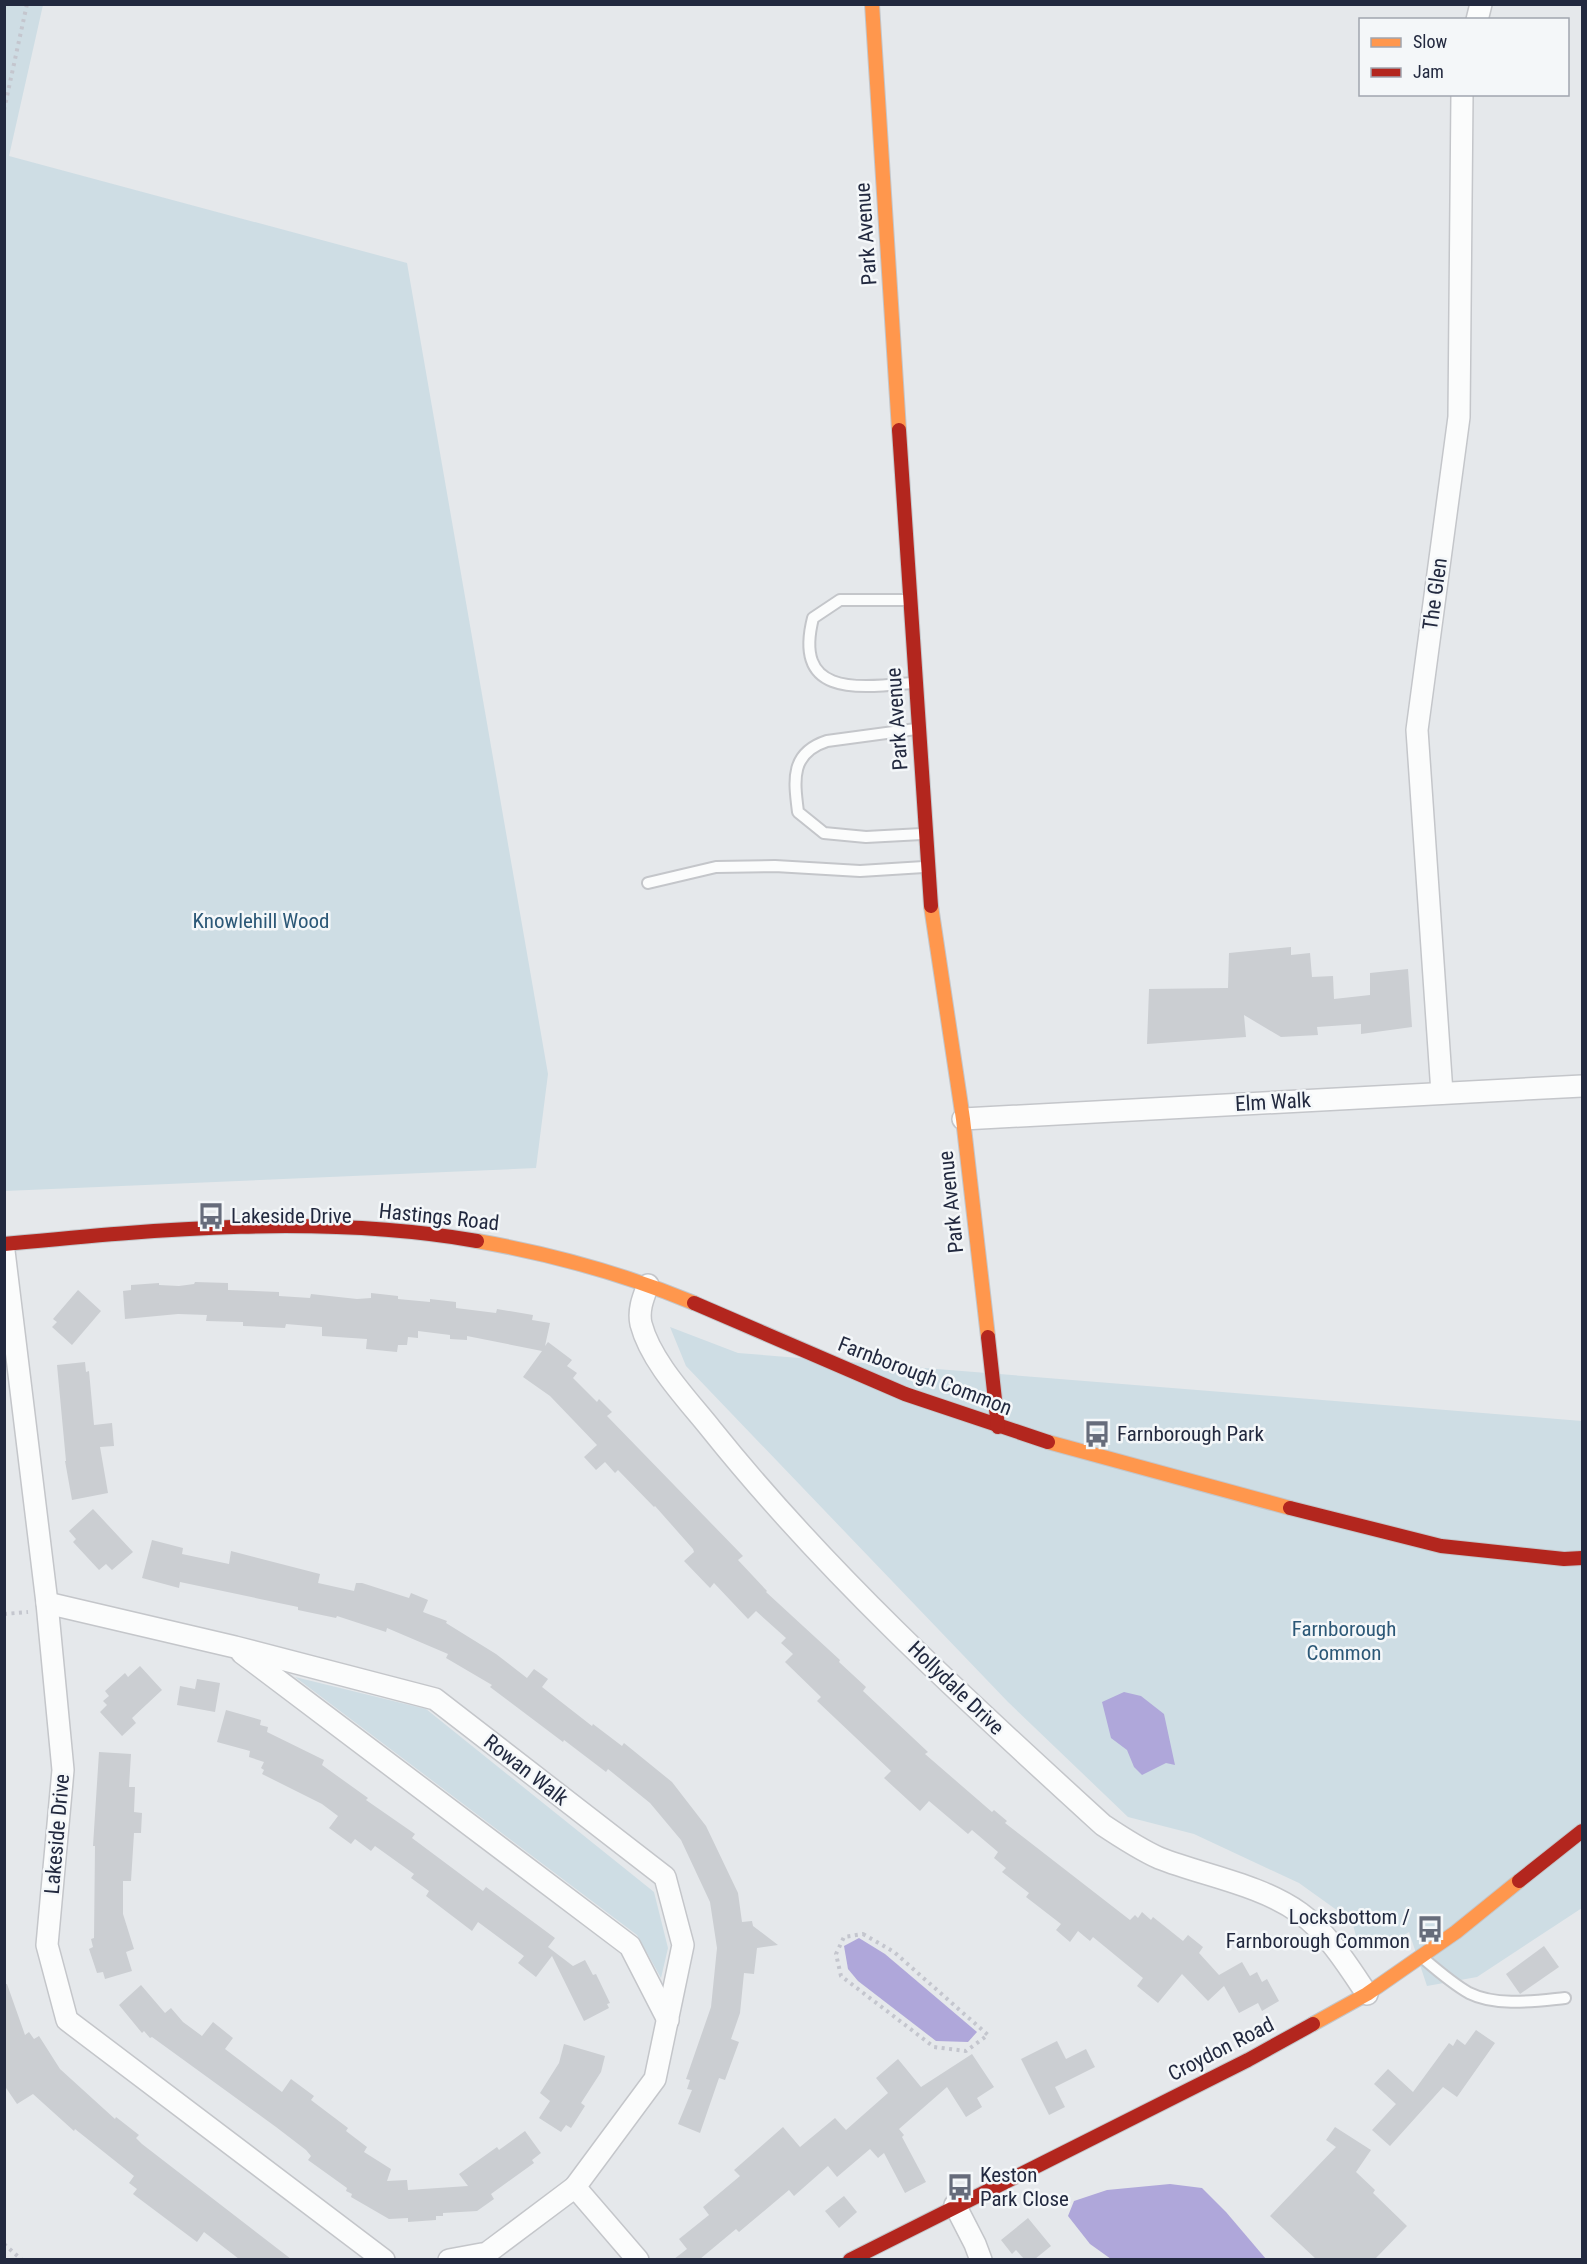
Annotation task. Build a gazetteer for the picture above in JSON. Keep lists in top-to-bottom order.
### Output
{
  "streets": {
    "main road": [
      "Park Avenue",
      "Hastings Road",
      "Farnborough Common",
      "Croydon Road"
    ],
    "street": [
      "The Glen",
      "Elm Walk",
      "Hollydale Drive",
      "Rowan Walk",
      "Lakeside Drive"
    ]
  },
  "crossings": [
    ["Park Avenue", "Elm Walk"],
    ["Park Avenue", "Farnborough Common"],
    ["The Glen", "Elm Walk"],
    ["Hastings Road", "Farnborough Common"],
    ["Hastings Road", "Hollydale Drive"],
    ["Farnborough Common", "Hollydale Drive"],
    ["Hollydale Drive", "Croydon Road"],
    ["Rowan Walk", "Lakeside Drive"]
  ],
  "parks": ["Knowlehill Wood", "Farnborough Common"],
  "places": {
    "bus stop": [
      "Lakeside Drive",
      "Farnborough Park",
      "Locksbottom / Farnborough Common",
      "Keston Park Close"
    ]
  },
  "legend": ["Slow", "Jam"]
}
